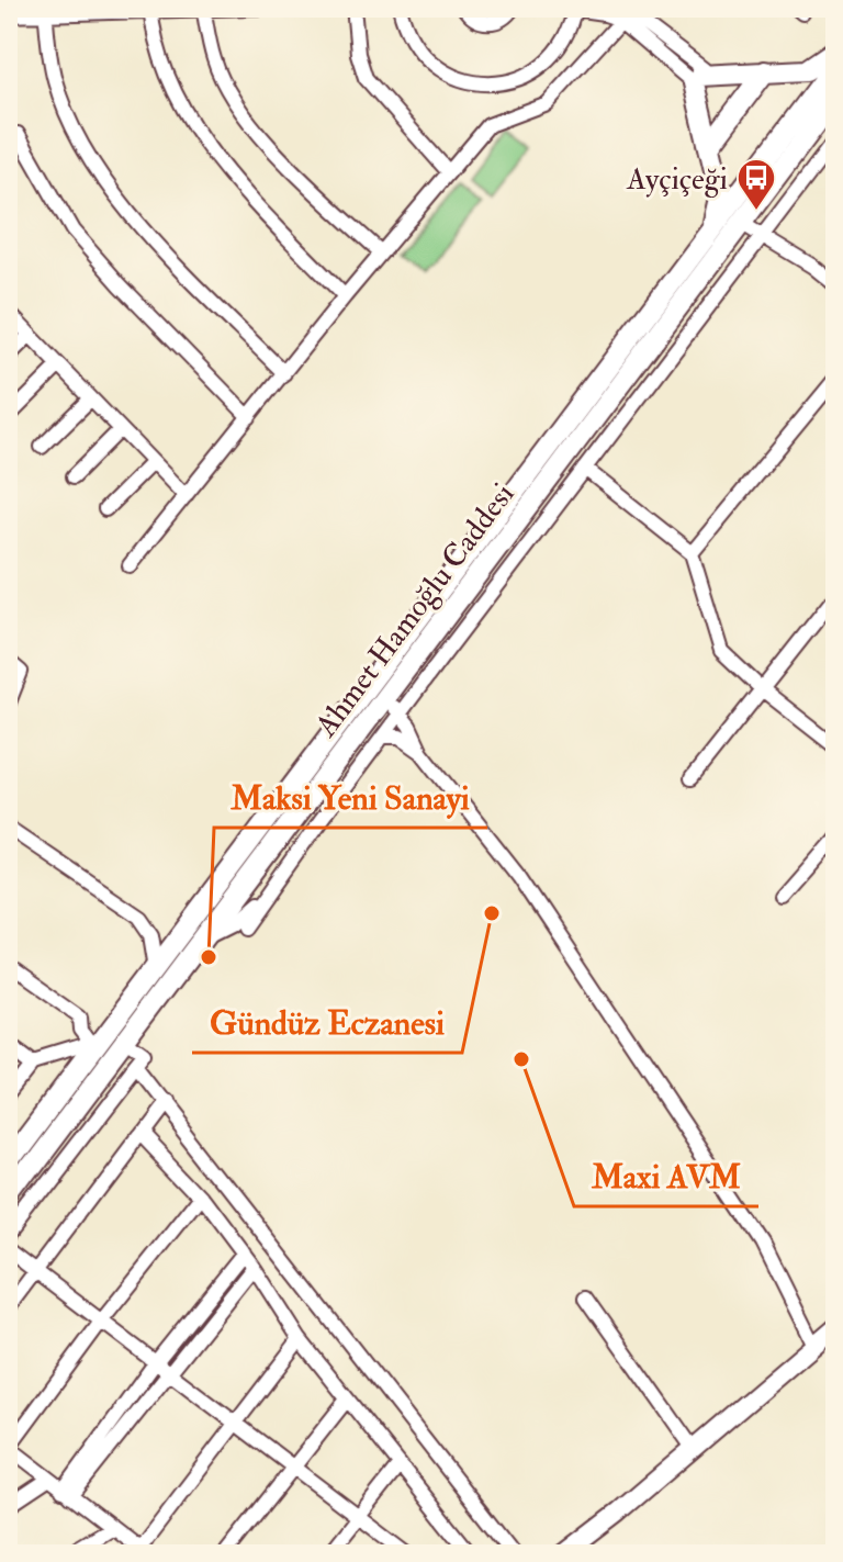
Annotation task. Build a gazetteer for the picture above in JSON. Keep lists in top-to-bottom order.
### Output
{
  "streets": {
    "highway": ["Ahmet Hamoğlu Caddesi"]
  },
  "places": {
    "bus stop": ["Ayçiçeği"],
    "other": ["Gündüz Eczanesi", "Maksi Yeni Sanayi", "Maxi AVM"]
  }
}
